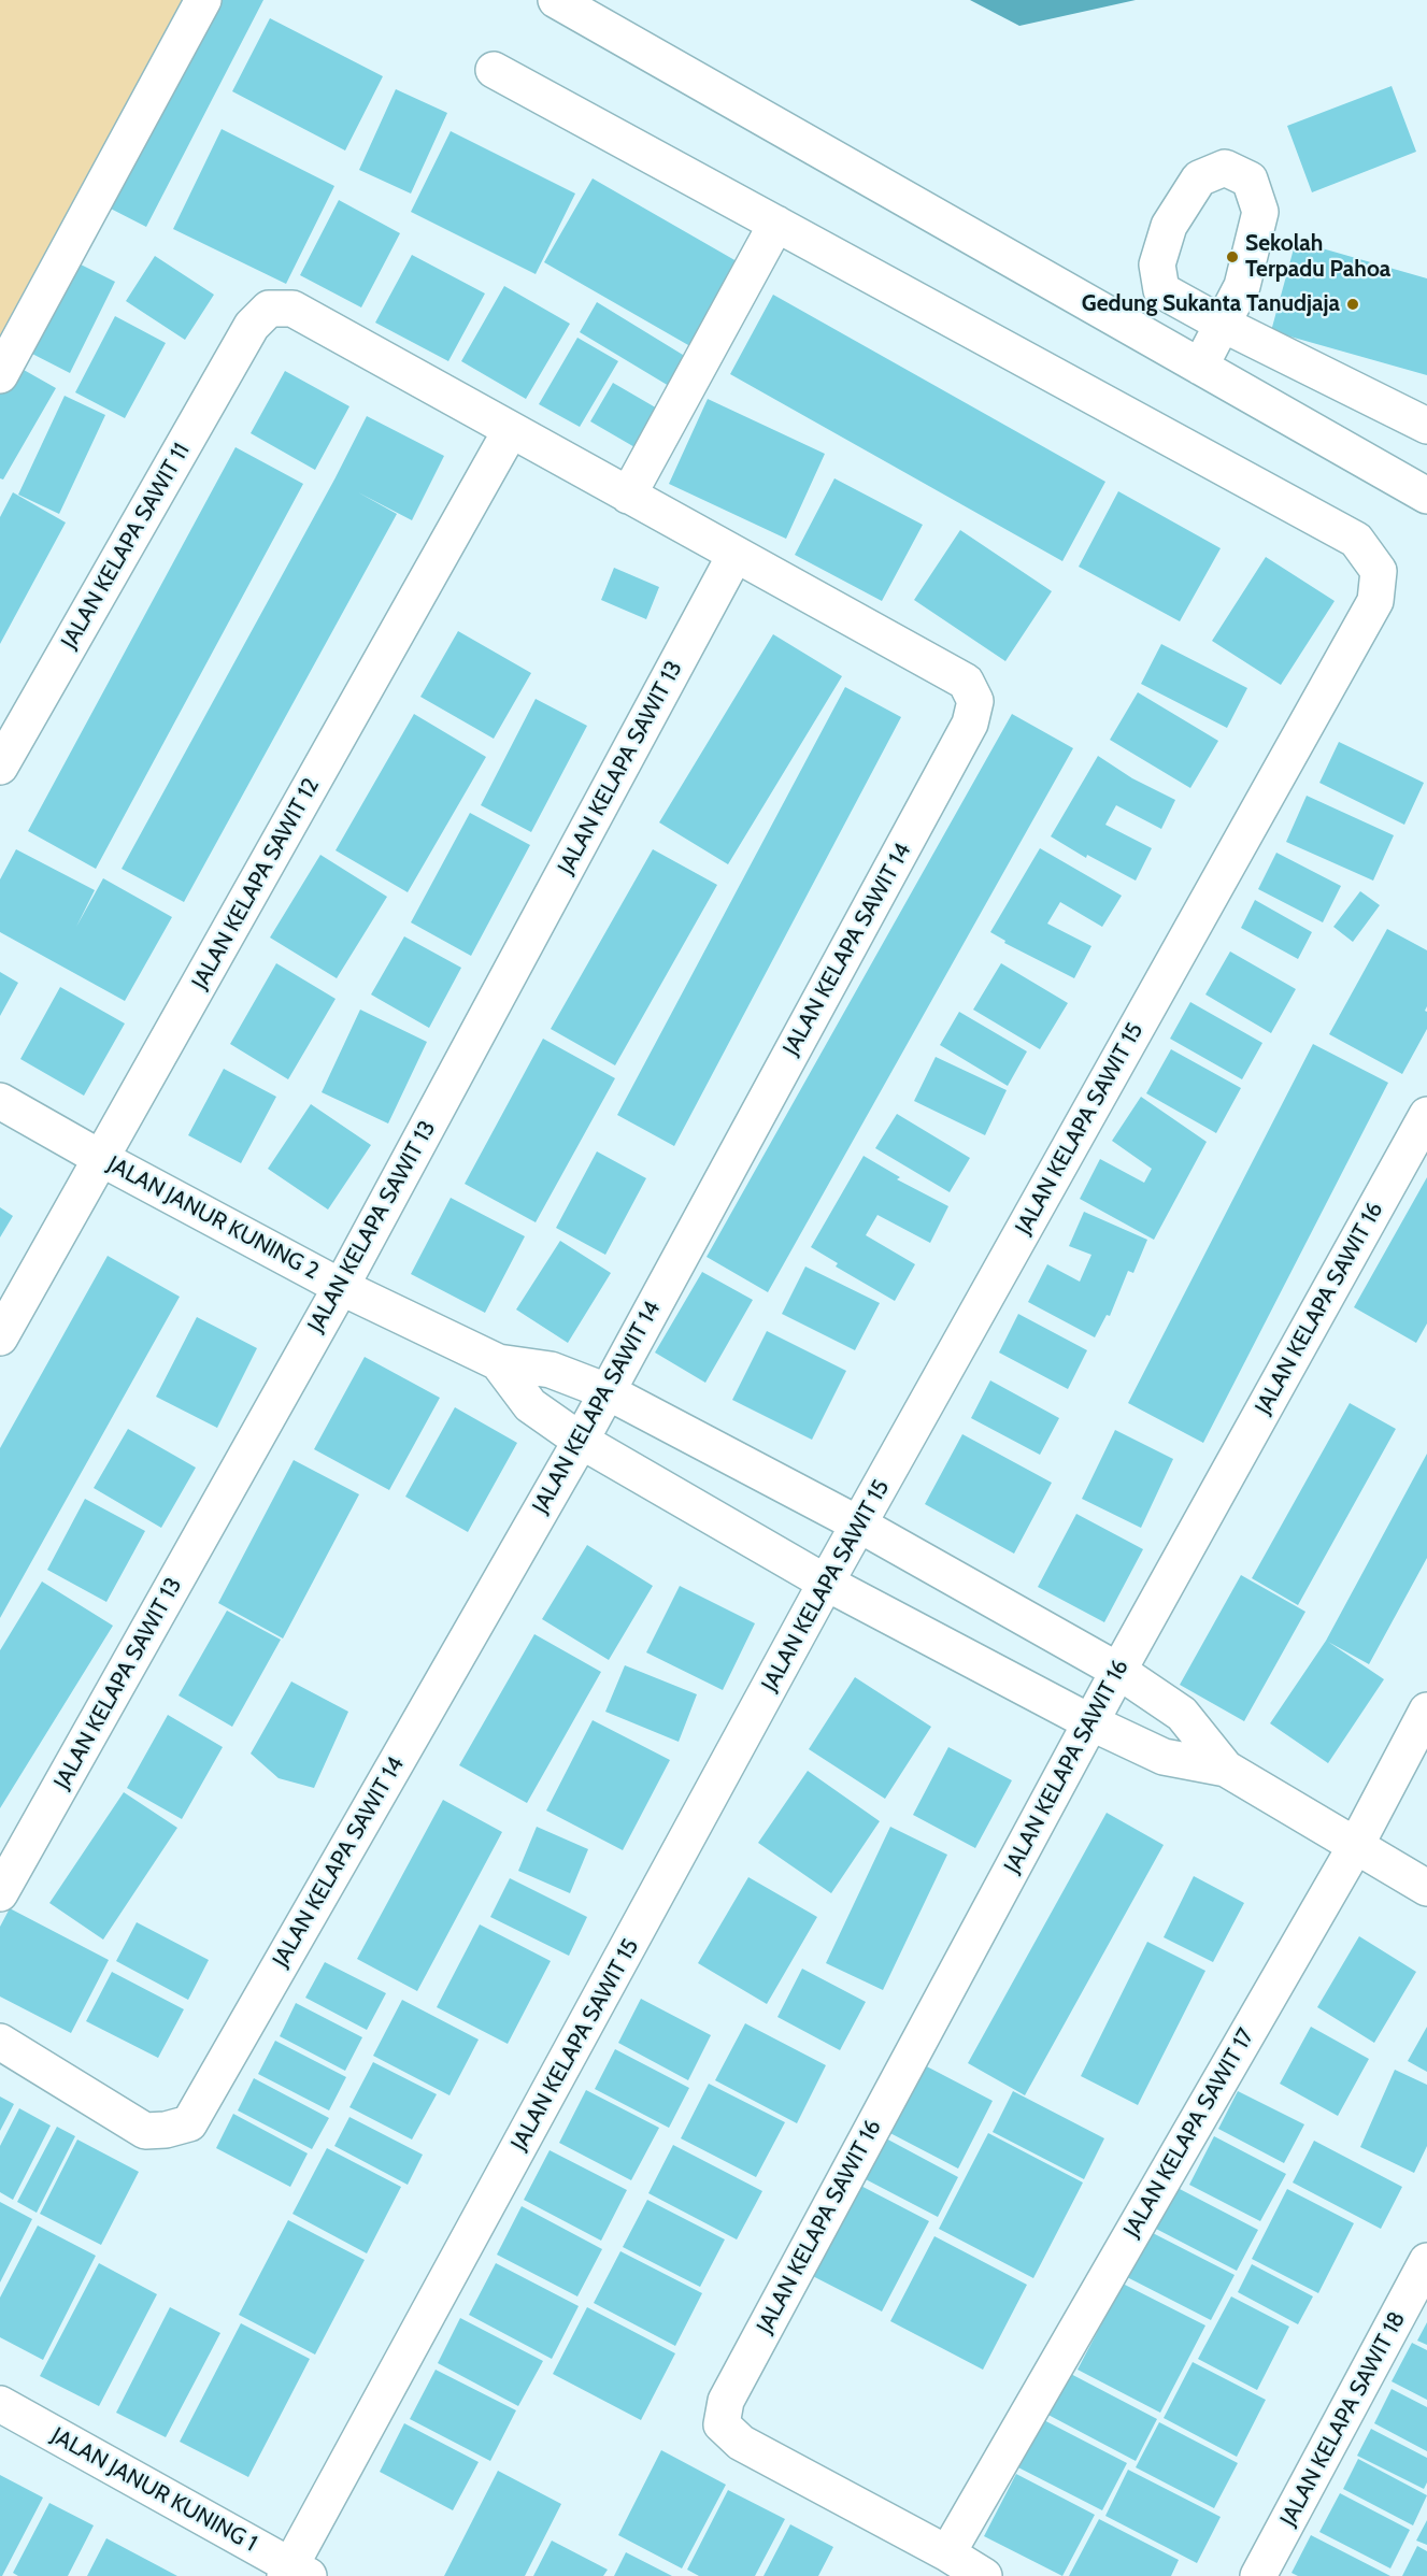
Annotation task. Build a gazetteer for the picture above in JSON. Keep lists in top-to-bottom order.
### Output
{
  "streets": {
    "street": [
      "JALAN KELAPA SAWIT 11",
      "JALAN KELAPA SAWIT 13",
      "JALAN KELAPA SAWIT 12",
      "JALAN KELAPA SAWIT 14",
      "JALAN KELAPA SAWIT 15",
      "JALAN JANUR KUNING 2",
      "JALAN KELAPA SAWIT 16",
      "JALAN KELAPA SAWIT 17",
      "JALAN KELAPA SAWIT 18",
      "JALAN JANUR KUNING 1"
    ]
  },
  "crossings": [
    ["JALAN KELAPA SAWIT 11", "JALAN KELAPA SAWIT 12"],
    ["JALAN KELAPA SAWIT 13", "JALAN KELAPA SAWIT 14"],
    ["JALAN KELAPA SAWIT 13", "JALAN JANUR KUNING 2"],
    ["JALAN KELAPA SAWIT 12", "JALAN JANUR KUNING 2"],
    ["JALAN KELAPA SAWIT 14", "JALAN JANUR KUNING 2"],
    ["JALAN KELAPA SAWIT 15", "JALAN JANUR KUNING 2"],
    ["JALAN KELAPA SAWIT 15", "JALAN JANUR KUNING 1"],
    ["JALAN JANUR KUNING 2", "JALAN KELAPA SAWIT 16"],
    ["JALAN JANUR KUNING 2", "JALAN KELAPA SAWIT 17"],
    ["JALAN KELAPA SAWIT 16", "JALAN KELAPA SAWIT 17"]
  ],
  "places": ["Sekolah Terpadu Pahoa", "Gedung Sukanta Tanudjaja"]
}
